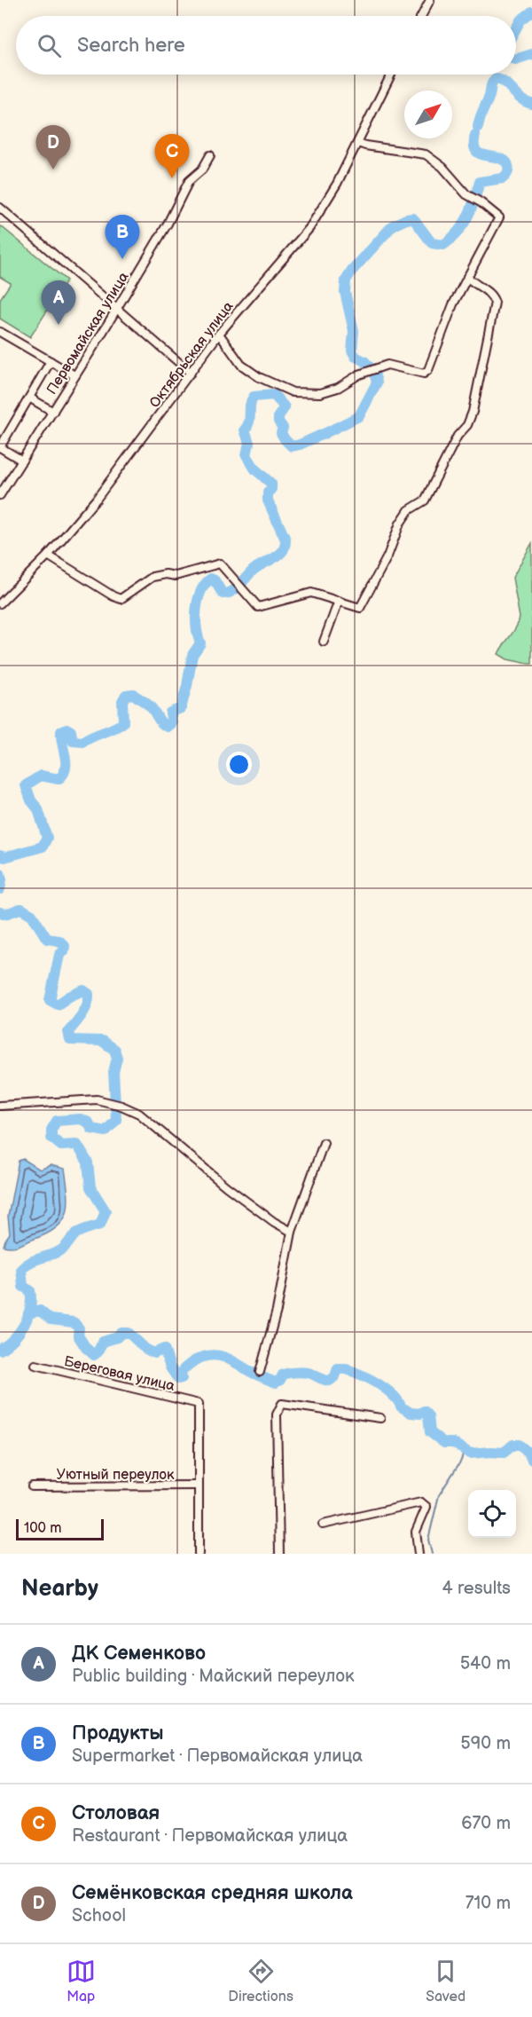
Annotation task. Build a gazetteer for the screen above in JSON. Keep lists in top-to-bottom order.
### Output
{
  "streets": {
    "street": [
      "Первомайская улица",
      "Октябрьская улица",
      "Береговая улица",
      "Уютный переулок"
    ]
  },
  "crossings": [
    ["Береговая улица", "Уютный переулок"]
  ],
  "scale_bar": "100 m",
  "north": "top right",
  "page": {
    "search": "Search here",
    "pins": [
      "D",
      "C",
      "B",
      "A"
    ],
    "scale": "100 m",
    "heading": ["Nearby", "4 results"],
    "list": [
      {
        "mark": "A",
        "name": "ДК Семенково",
        "note": "Public building · Майский переулок",
        "value": "540 m"
      },
      {
        "mark": "B",
        "name": "Продукты",
        "note": "Supermarket · Первомайская улица",
        "value": "590 m"
      },
      {
        "mark": "C",
        "name": "Столовая",
        "note": "Restaurant · Первомайская улица",
        "value": "670 m"
      },
      {
        "mark": "D",
        "name": "Семёнковская средняя школа",
        "note": "School",
        "value": "710 m"
      }
    ],
    "nav": ["Map", "Directions", "Saved"]
  }
}
